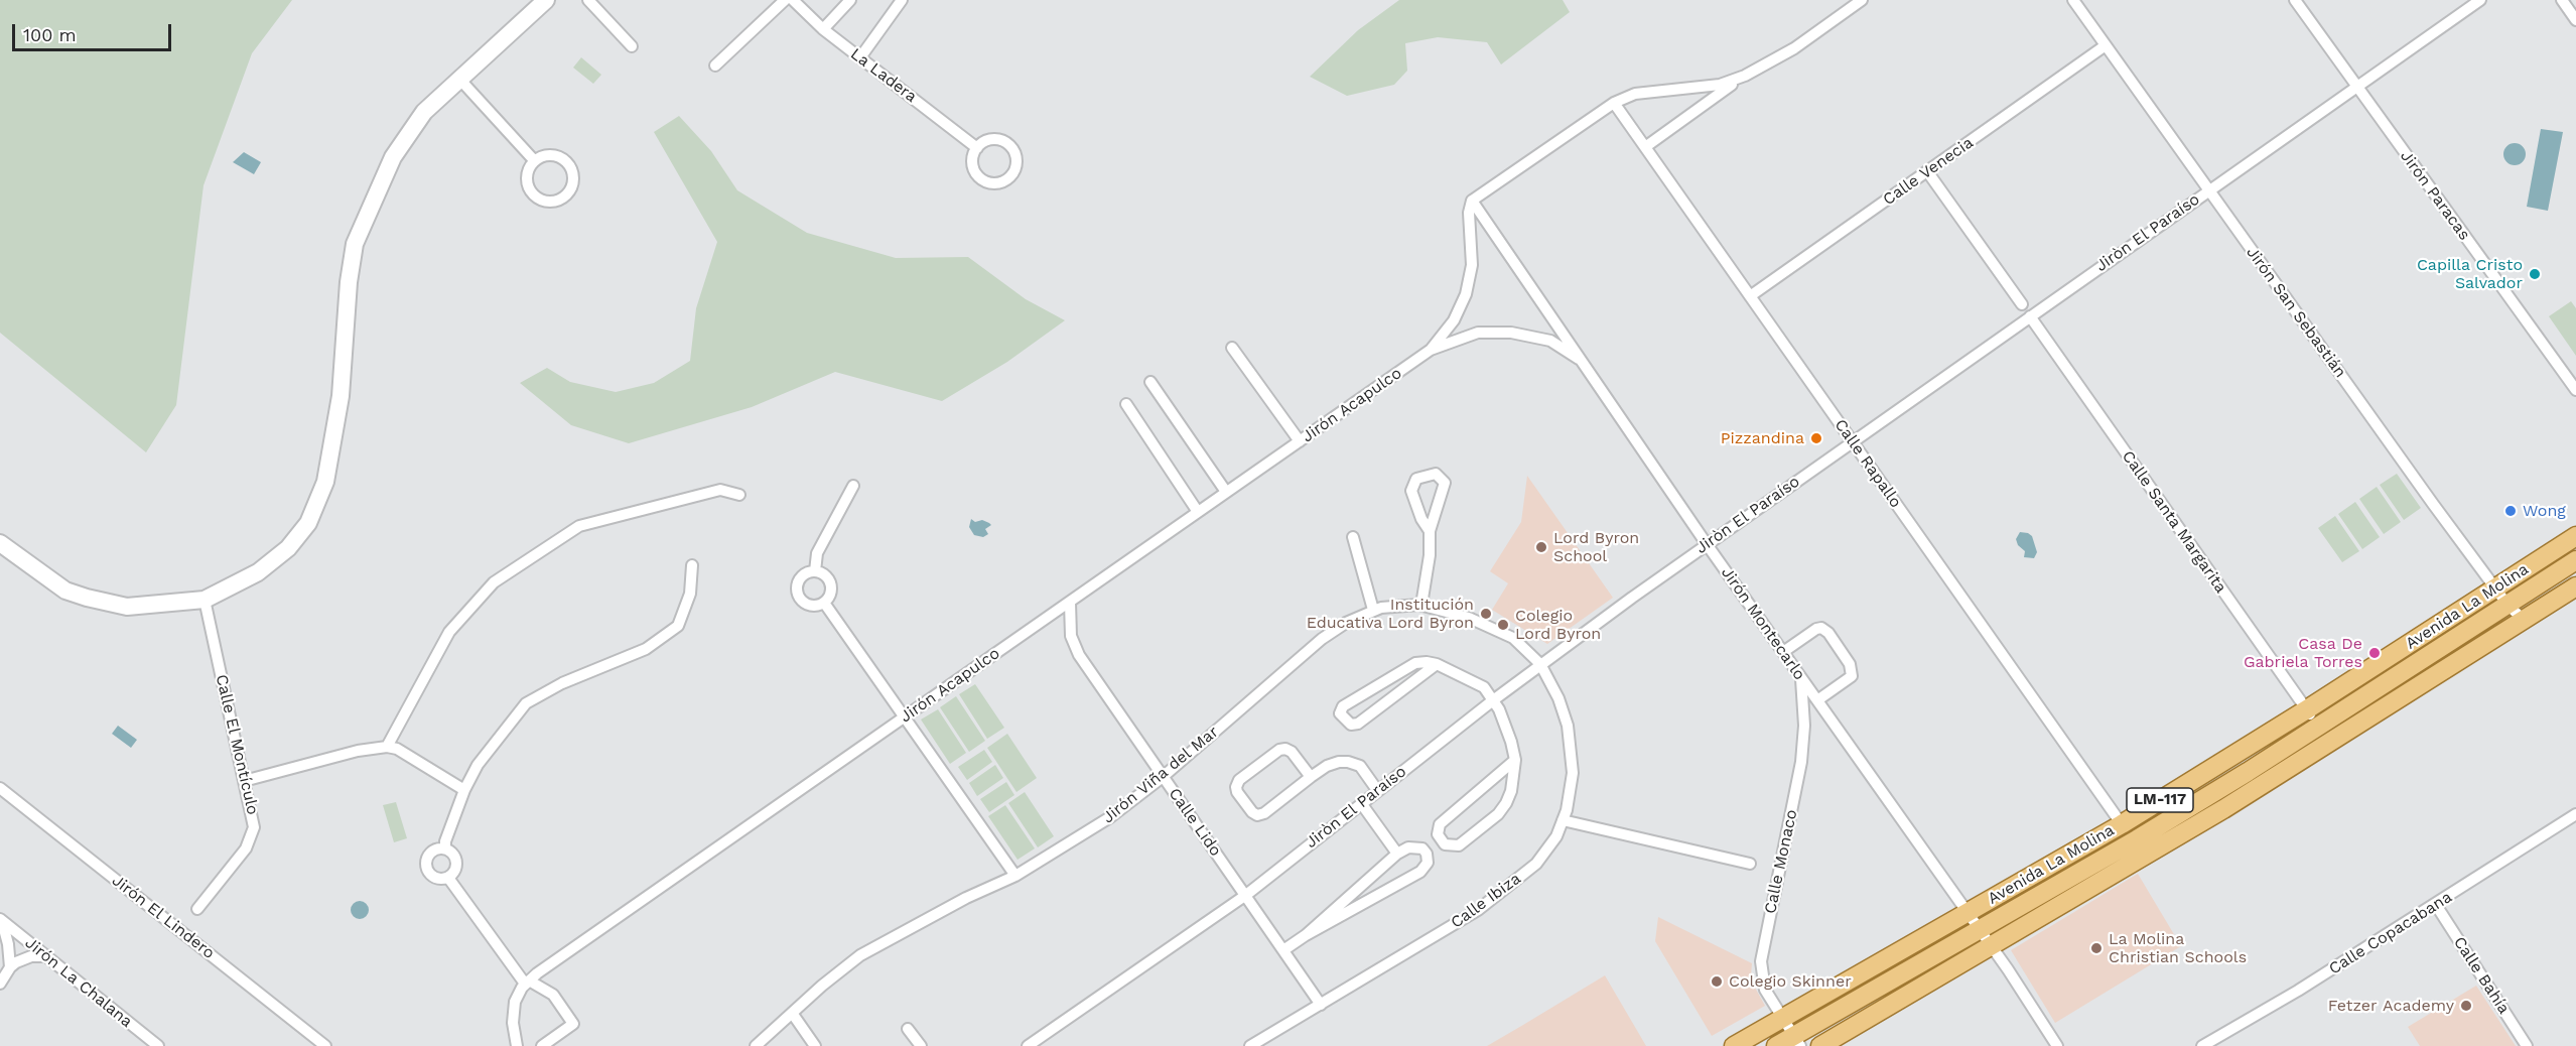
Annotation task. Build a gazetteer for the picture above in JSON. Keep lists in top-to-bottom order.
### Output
{
  "streets": {
    "main road": ["Avenida La Molina", "LM-117"],
    "street": [
      "La Ladera",
      "Calle Venecia",
      "Jirón Paracas",
      "Jiròn El Paraíso",
      "Jirón San Sebastián",
      "Jirón Acapulco",
      "Calle Rapallo",
      "Calle Santa Margarita",
      "Jirón Montecarlo",
      "Calle El Montículo",
      "Jirón Viña del Mar",
      "Calle Lido",
      "Calle Monaco",
      "Calle Ibiza",
      "Jirón El Lindero",
      "Calle Copacabana",
      "Calle Bahía",
      "Jirón La Chalana"
    ]
  },
  "crossings": [
    ["Calle Venecia", "Jirón San Sebastián"],
    ["Calle Venecia", "Calle Rapallo"],
    ["Jirón Paracas", "Jiròn El Paraíso"],
    ["Jiròn El Paraíso", "Jirón San Sebastián"],
    ["Jiròn El Paraíso", "Calle Rapallo"],
    ["Jiròn El Paraíso", "Calle Santa Margarita"],
    ["Jiròn El Paraíso", "Jirón Montecarlo"],
    ["Jiròn El Paraíso", "Jirón Viña del Mar"],
    ["Jiròn El Paraíso", "Calle Lido"],
    ["Jiròn El Paraíso", "Calle Ibiza"],
    ["Jirón San Sebastián", "Avenida La Molina"],
    ["Jirón San Sebastián", "LM-117"],
    ["Jirón Acapulco", "Jirón Montecarlo"],
    ["Jirón Acapulco", "Calle Lido"],
    ["Calle Rapallo", "Avenida La Molina"],
    ["Calle Santa Margarita", "Avenida La Molina"],
    ["Avenida La Molina", "Jirón Montecarlo"],
    ["Avenida La Molina", "Calle Monaco"],
    ["Jirón Montecarlo", "LM-117"],
    ["Jirón Montecarlo", "Calle Monaco"],
    ["Jirón Viña del Mar", "Calle Lido"],
    ["Jirón Viña del Mar", "Calle Ibiza"],
    ["Calle Lido", "Calle Ibiza"],
    ["Calle Copacabana", "Calle Bahía"]
  ],
  "places": [
    "Capilla Cristo Salvador",
    "Pizzandina",
    "Wong",
    "Lord Byron School",
    "Institución Educativa Lord Byron",
    "Colegio Lord Byron",
    "Casa De Gabriela Torres",
    "La Molina Christian Schools",
    "Colegio Skinner",
    "Fetzer Academy"
  ],
  "scale_bar": "100 m"
}
